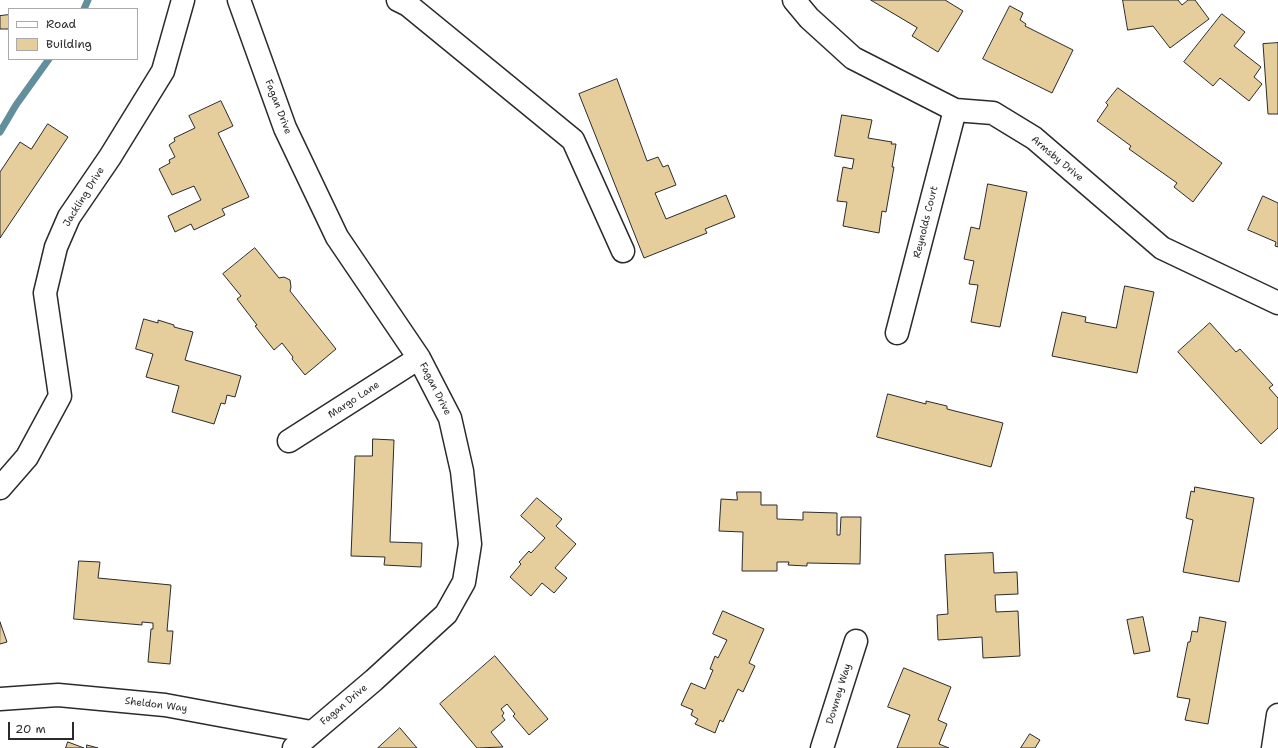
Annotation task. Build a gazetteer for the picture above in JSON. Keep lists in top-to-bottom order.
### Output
{
  "streets": {
    "street": [
      "Fagan Drive",
      "Armsby Drive",
      "Jackling Drive",
      "Reynolds Court",
      "Margo Lane",
      "Downey Way",
      "Sheldon Way"
    ]
  },
  "crossings": [
    ["Fagan Drive", "Margo Lane"],
    ["Fagan Drive", "Sheldon Way"],
    ["Armsby Drive", "Reynolds Court"]
  ],
  "legend": ["Road", "Building"],
  "scale_bar": "20 m"
}
